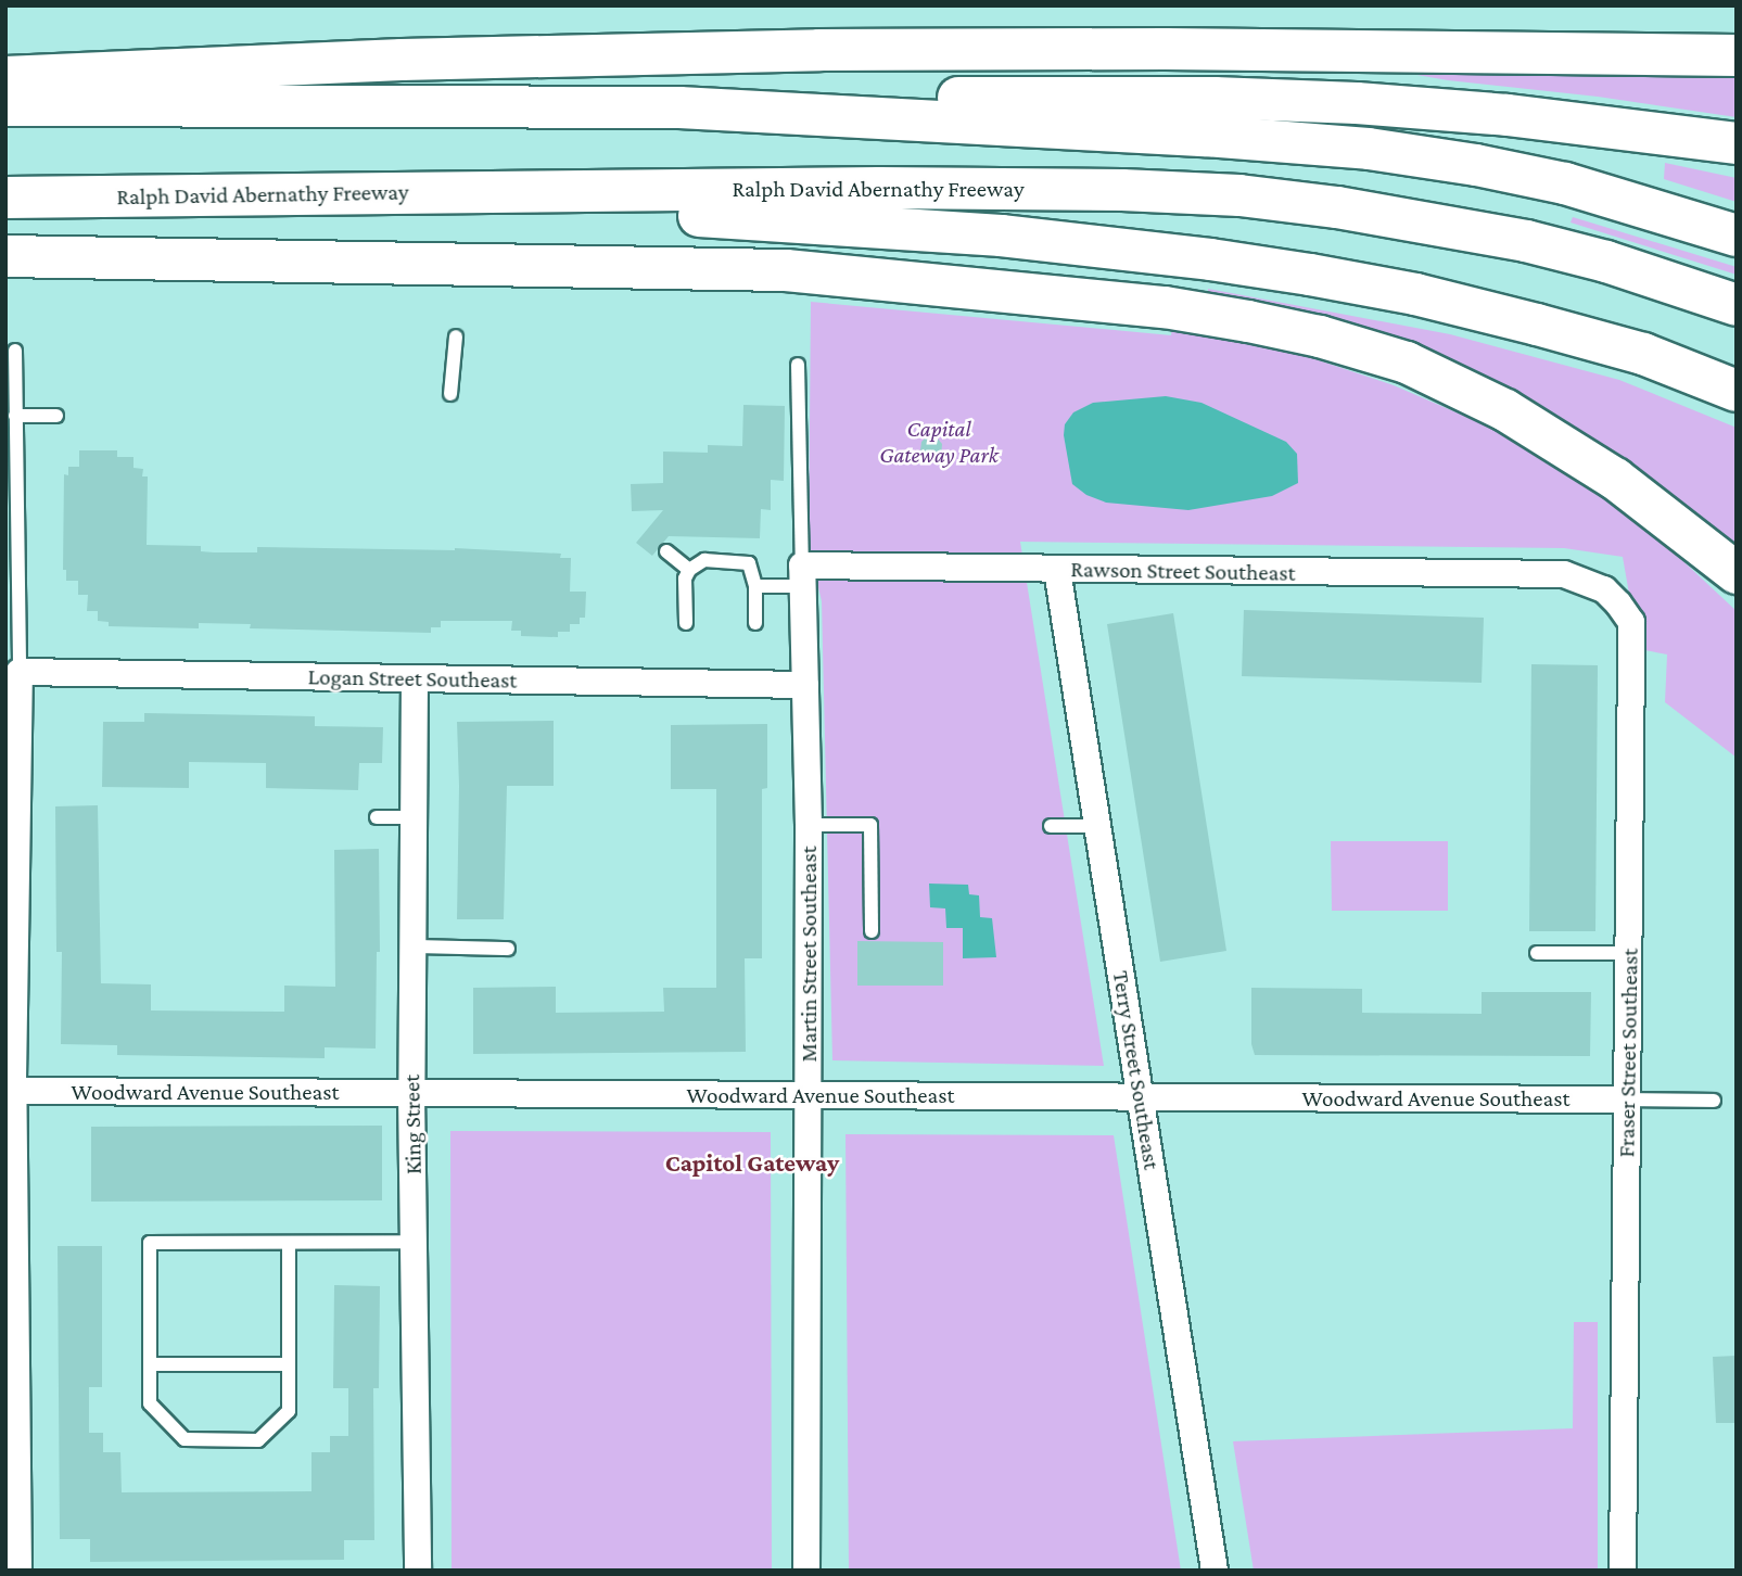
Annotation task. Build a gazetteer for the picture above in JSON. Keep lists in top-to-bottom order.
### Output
{
  "streets": {
    "highway": ["Ralph David Abernathy Freeway"],
    "street": [
      "Rawson Street Southeast",
      "Logan Street Southeast",
      "Martin Street Southeast",
      "Fraser Street Southeast",
      "Terry Street Southeast",
      "Woodward Avenue Southeast",
      "King Street"
    ]
  },
  "crossings": [
    ["Rawson Street Southeast", "Martin Street Southeast"],
    ["Rawson Street Southeast", "Fraser Street Southeast"],
    ["Rawson Street Southeast", "Terry Street Southeast"],
    ["Logan Street Southeast", "Martin Street Southeast"],
    ["Logan Street Southeast", "King Street"],
    ["Martin Street Southeast", "Woodward Avenue Southeast"],
    ["Fraser Street Southeast", "Woodward Avenue Southeast"],
    ["Terry Street Southeast", "Woodward Avenue Southeast"],
    ["Woodward Avenue Southeast", "King Street"]
  ],
  "districts": ["Capitol Gateway"],
  "parks": ["Capital Gateway Park"]
}
